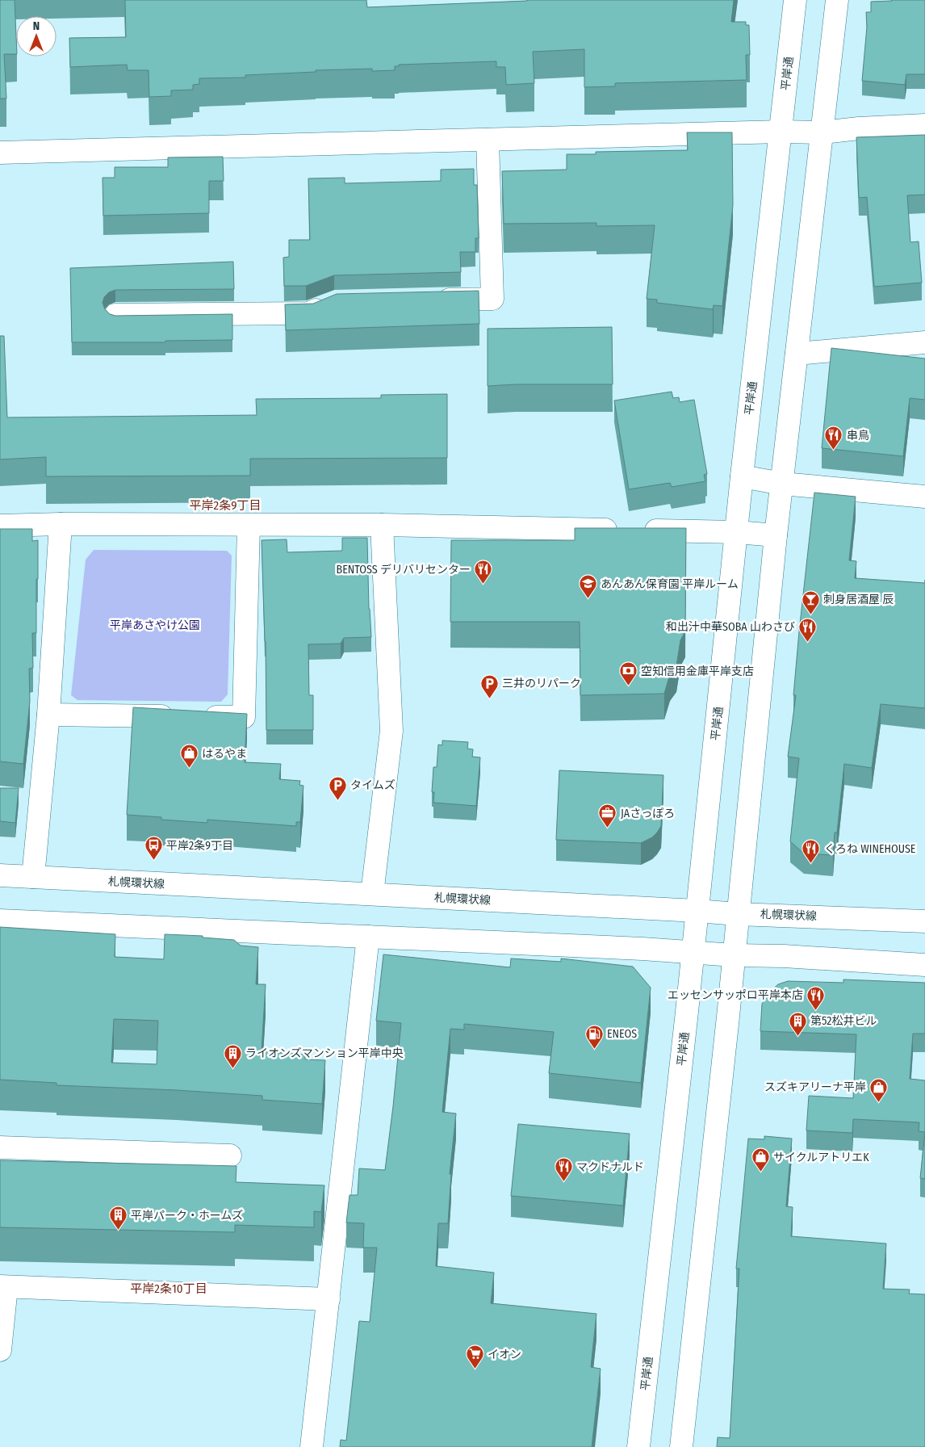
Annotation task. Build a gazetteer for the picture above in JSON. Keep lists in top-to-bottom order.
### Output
{
  "streets": {
    "main road": ["平岸通", "札幌環状線"]
  },
  "crossings": [
    ["平岸通", "札幌環状線"]
  ],
  "districts": ["平岸2条9丁目", "平岸2条10丁目"],
  "parks": ["平岸あさやけ公園"],
  "places": {
    "restaurant": [
      "串鳥",
      "BENTOSS デリバリセンター",
      "和出汁中華SOBA 山わさび",
      "くろね WINEHOUSE",
      "エッセンサッポロ平岸本店",
      "マクドナルド"
    ],
    "school or university": ["あんあん保育園 平岸ルーム"],
    "bar": ["刺身居酒屋 辰"],
    "bank": ["空知信用金庫平岸支店"],
    "parking": ["三井のリパーク", "タイムズ"],
    "shop": ["はるやま", "スズキアリーナ平岸", "サイクルアトリエK"],
    "office": ["JAさっぽろ"],
    "bus stop": ["平岸2条9丁目"],
    "building": ["第52松井ビル", "ライオンズマンション平岸中央", "平岸パーク・ホームズ"],
    "fuel station": ["ENEOS"],
    "supermarket": ["イオン"]
  },
  "north": "top"
}
